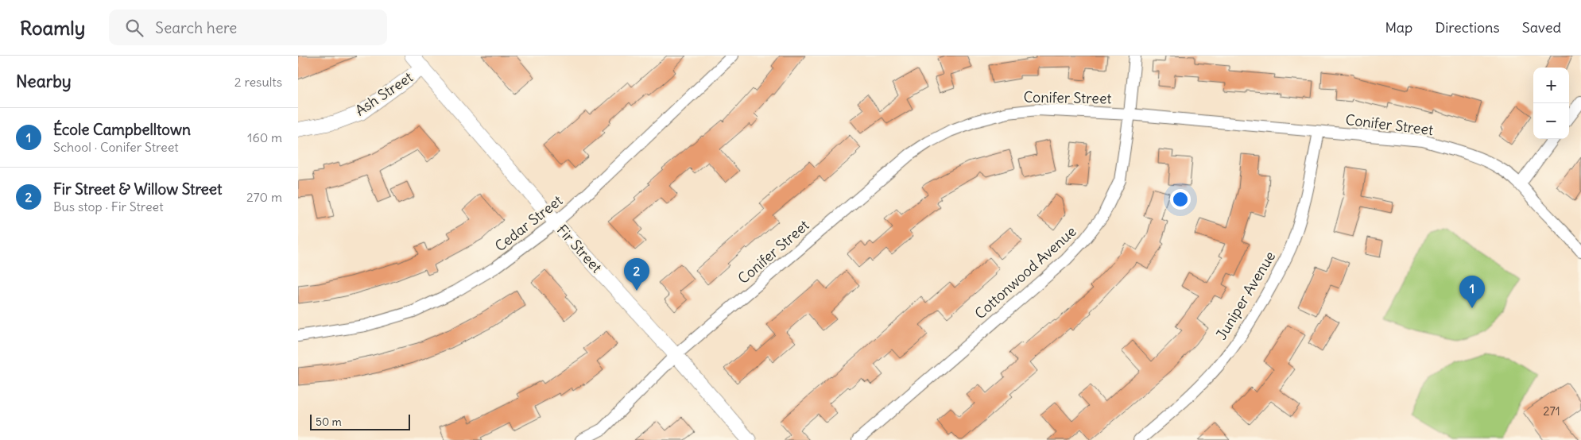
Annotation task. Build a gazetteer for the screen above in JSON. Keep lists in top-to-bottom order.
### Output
{
  "streets": {
    "street": [
      "Ash Street",
      "Conifer Street",
      "Cedar Street",
      "Fir Street",
      "Cottonwood Avenue",
      "Juniper Avenue"
    ]
  },
  "crossings": [
    ["Ash Street", "Fir Street"],
    ["Conifer Street", "Fir Street"],
    ["Conifer Street", "Cottonwood Avenue"],
    ["Conifer Street", "Juniper Avenue"],
    ["Cedar Street", "Fir Street"]
  ],
  "house_numbers": ["271"],
  "scale_bar": "50 m",
  "page": {
    "header": "Roamly",
    "search": "Search here",
    "nav": ["Map", "Directions", "Saved"],
    "heading": ["Nearby", "2 results"],
    "map_buttons": ["+", "−"],
    "list": [
      {
        "mark": "1",
        "name": "École Campbelltown",
        "note": "School · Conifer Street",
        "value": "160 m"
      },
      {
        "mark": "2",
        "name": "Fir Street & Willow Street",
        "note": "Bus stop · Fir Street",
        "value": "270 m"
      }
    ],
    "pins": ["2", "1"],
    "scale": "50 m"
  }
}
